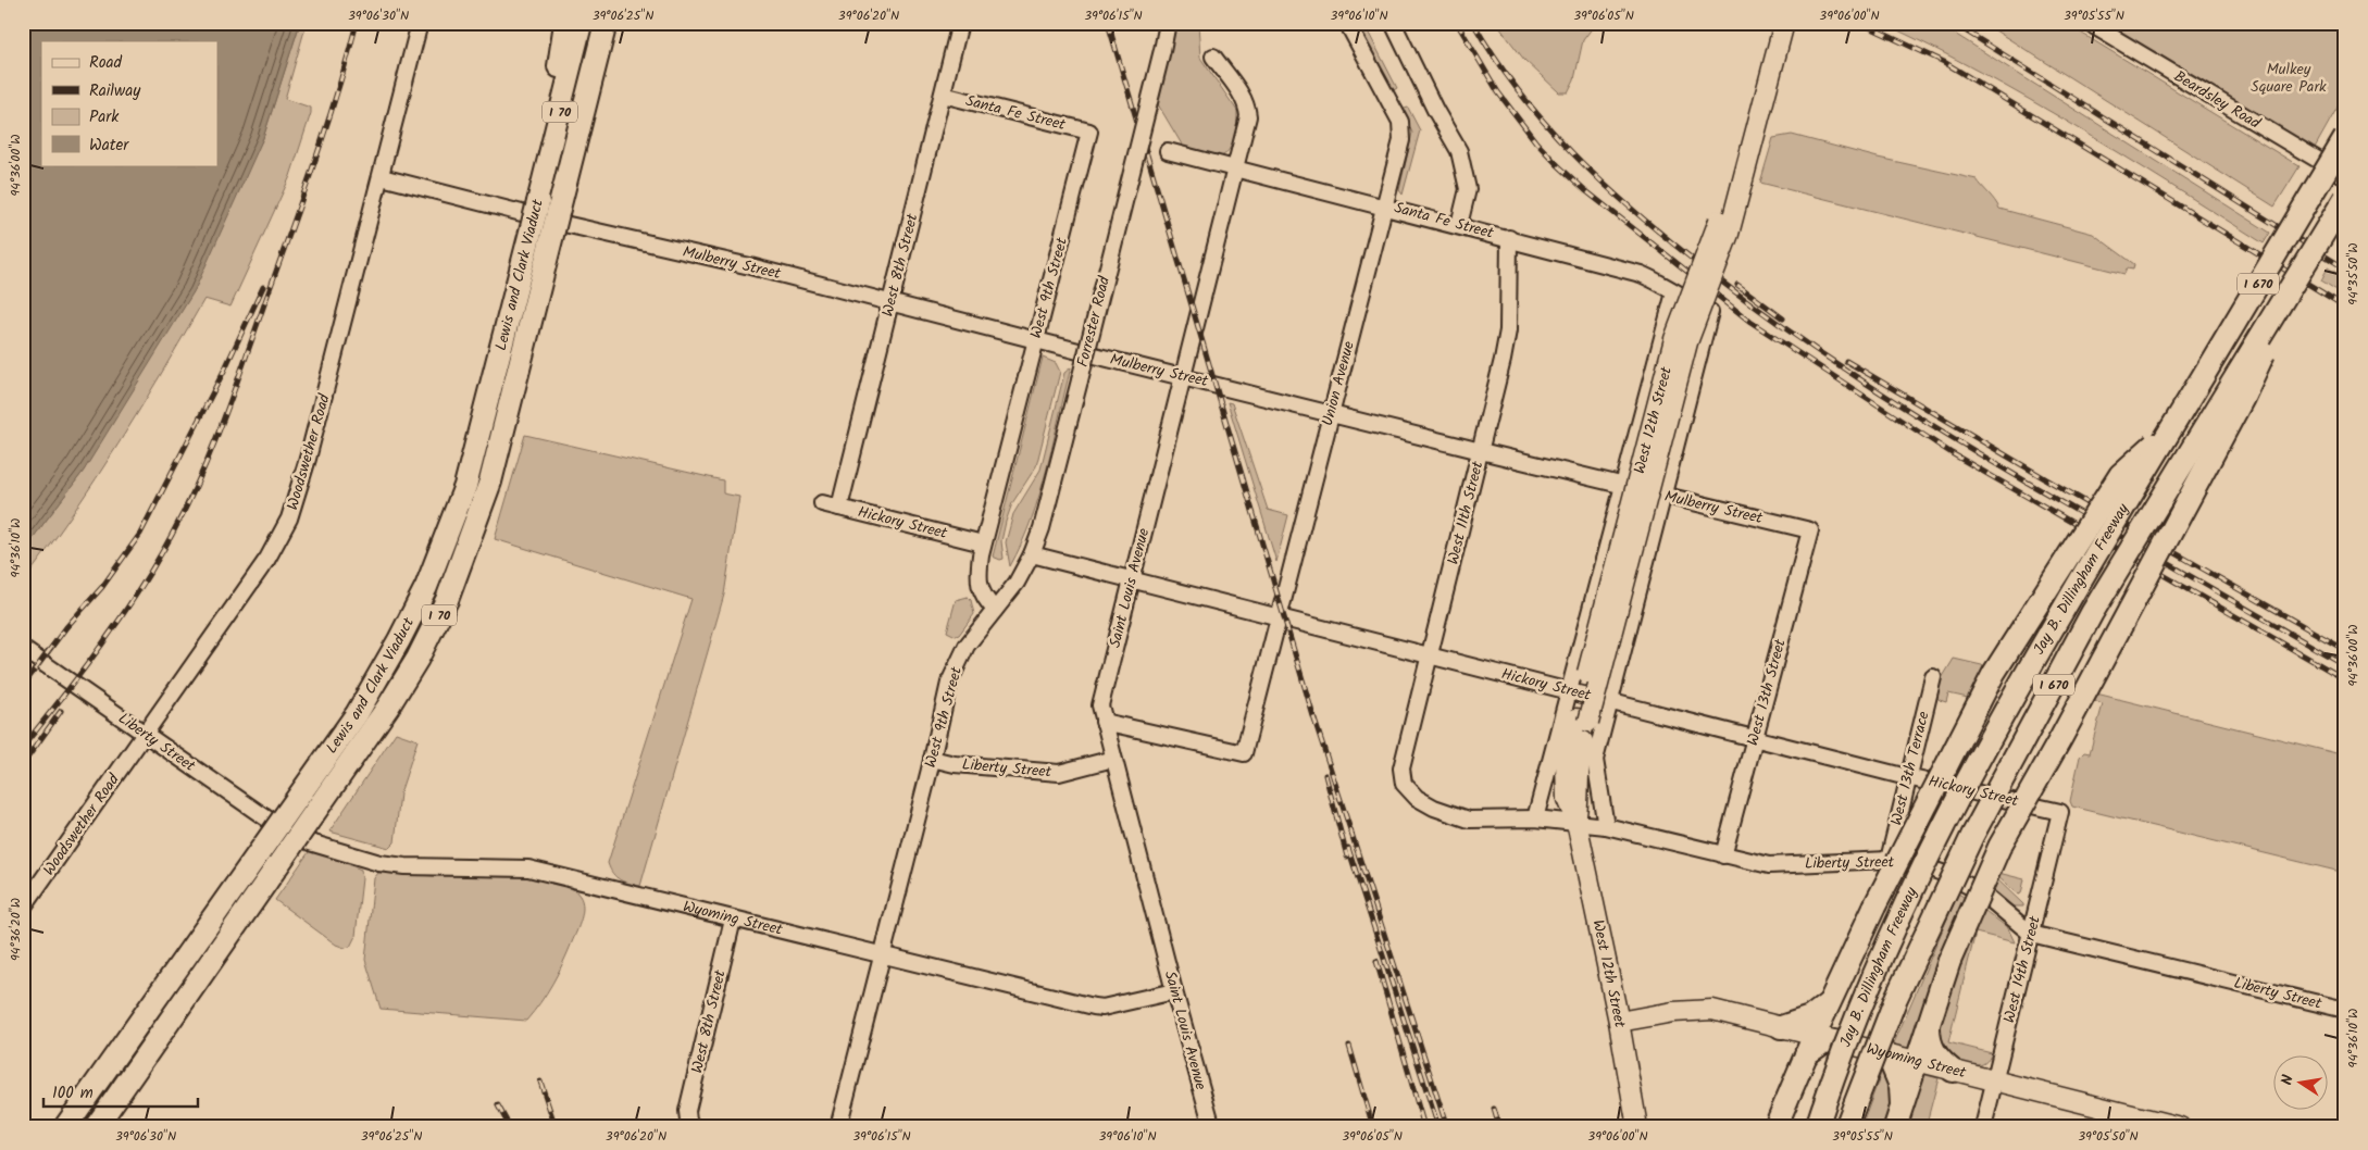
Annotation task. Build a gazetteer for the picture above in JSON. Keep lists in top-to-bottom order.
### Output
{
  "streets": {
    "highway": [
      "I 70",
      "Lewis and Clark Viaduct",
      "I 670",
      "Jay B. Dillingham Freeway"
    ],
    "main road": ["West 12th Street", "Wyoming Street"],
    "street": [
      "Beardsley Road",
      "Santa Fe Street",
      "Mulberry Street",
      "West 8th Street",
      "West 9th Street",
      "Forrester Road",
      "Union Avenue",
      "Woodswether Road",
      "West 11th Street",
      "Hickory Street",
      "Saint Louis Avenue",
      "West 13th Street",
      "Liberty Street",
      "West 13th Terrace",
      "West 14th Street"
    ]
  },
  "crossings": [
    ["Santa Fe Street", "West 8th Street"],
    ["Santa Fe Street", "West 9th Street"],
    ["Santa Fe Street", "Union Avenue"],
    ["Santa Fe Street", "West 12th Street"],
    ["Santa Fe Street", "West 11th Street"],
    ["Santa Fe Street", "Saint Louis Avenue"],
    ["Mulberry Street", "West 8th Street"],
    ["Mulberry Street", "West 9th Street"],
    ["Mulberry Street", "Union Avenue"],
    ["Mulberry Street", "West 12th Street"],
    ["Mulberry Street", "Woodswether Road"],
    ["Mulberry Street", "West 11th Street"],
    ["Mulberry Street", "Saint Louis Avenue"],
    ["Mulberry Street", "West 13th Street"],
    ["West 8th Street", "Hickory Street"],
    ["West 8th Street", "Wyoming Street"],
    ["West 9th Street", "Forrester Road"],
    ["West 9th Street", "Hickory Street"],
    ["West 9th Street", "Liberty Street"],
    ["West 9th Street", "Wyoming Street"],
    ["Forrester Road", "Hickory Street"],
    ["Union Avenue", "Hickory Street"],
    ["Union Avenue", "Saint Louis Avenue"],
    ["West 12th Street", "Hickory Street"],
    ["West 12th Street", "Liberty Street"],
    ["Woodswether Road", "Liberty Street"],
    ["West 11th Street", "Hickory Street"],
    ["West 11th Street", "Liberty Street"],
    ["Hickory Street", "Saint Louis Avenue"],
    ["Hickory Street", "West 13th Street"],
    ["Hickory Street", "West 13th Terrace"],
    ["Hickory Street", "West 14th Street"],
    ["Saint Louis Avenue", "Liberty Street"],
    ["Saint Louis Avenue", "Wyoming Street"],
    ["West 13th Street", "Liberty Street"],
    ["Liberty Street", "West 13th Terrace"],
    ["Liberty Street", "Wyoming Street"],
    ["Liberty Street", "West 14th Street"],
    ["Wyoming Street", "West 14th Street"]
  ],
  "parks": ["Mulkey Square Park"],
  "legend": [
    "Road",
    "Railway",
    "Park",
    "Water"
  ],
  "scale_bar": "100 m",
  "north": "left",
  "coordinates": [
    "39°06'30\"N",
    "39°06'25\"N",
    "39°06'20\"N",
    "39°06'15\"N",
    "39°06'10\"N",
    "39°06'05\"N",
    "39°06'00\"N",
    "39°05'55\"N",
    "94°36'00\"W",
    "94°35'50\"W",
    "94°36'10\"W",
    "94°36'20\"W",
    "39°05'50\"N"
  ]
}
